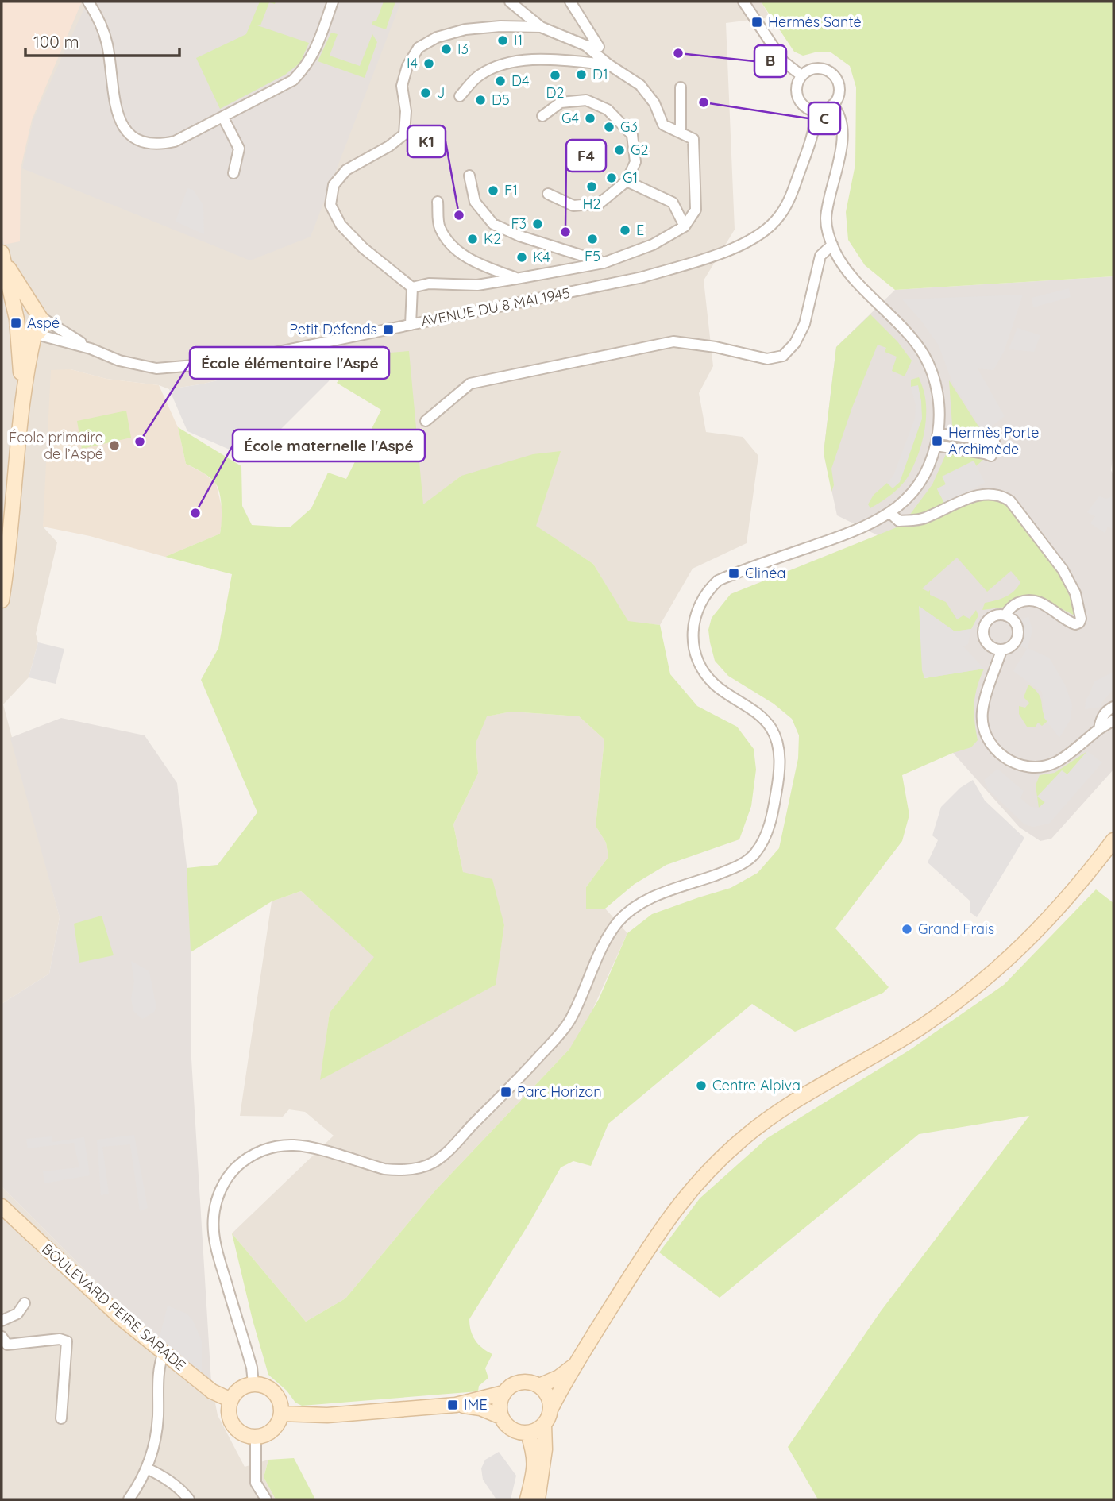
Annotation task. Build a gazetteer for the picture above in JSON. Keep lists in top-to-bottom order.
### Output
{
  "streets": {
    "street": ["AVENUE DU 8 MAI 1945", "BOULEVARD PEIRE SARADE"]
  },
  "places": {
    "transit": [
      "Hermès Santé",
      "Aspé",
      "Petit Défends",
      "Hermès Porte Archimède",
      "Clinéa",
      "Parc Horizon",
      "IME"
    ],
    "other": [
      "I1",
      "I3",
      "B",
      "I4",
      "D1",
      "D2",
      "D4",
      "J",
      "D5",
      "C",
      "G4",
      "G3",
      "G2",
      "G1",
      "H2",
      "F1",
      "K1",
      "F3",
      "E",
      "F4",
      "K2",
      "F5",
      "K4",
      "École élémentaire l'Aspé",
      "École primaire de l’Aspé",
      "École maternelle l'Aspé",
      "Grand Frais",
      "Centre Alpiva"
    ]
  },
  "scale_bar": "100 m"
}
